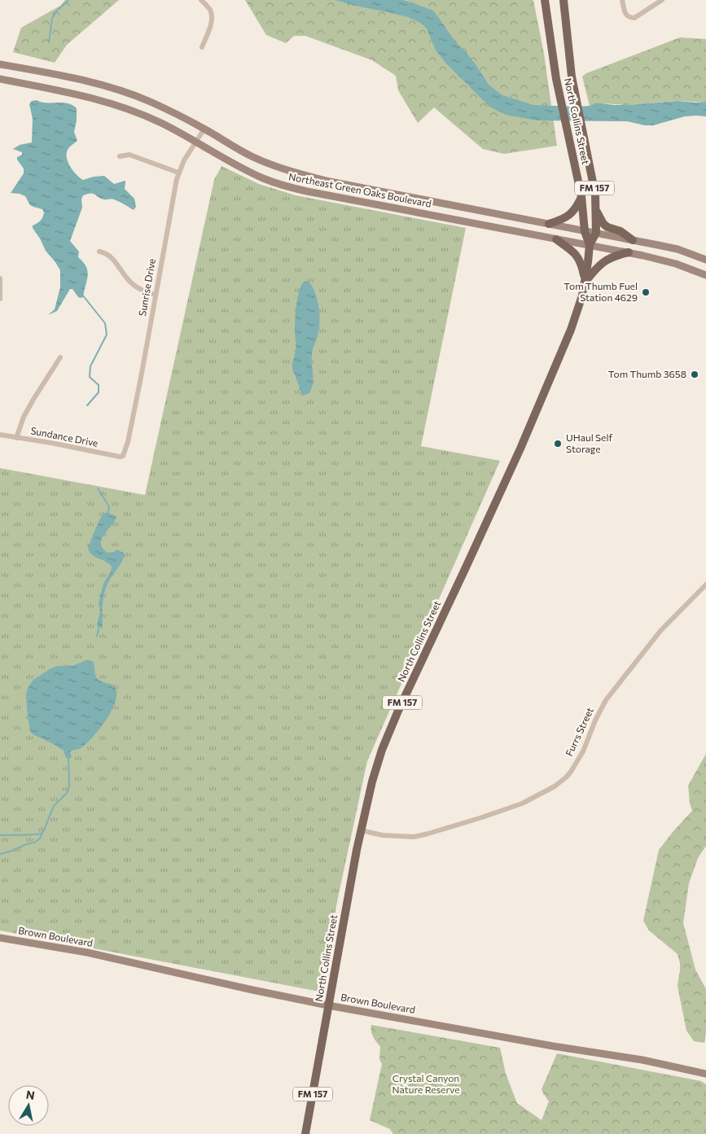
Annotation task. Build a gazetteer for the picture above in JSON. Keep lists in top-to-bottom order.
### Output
{
  "streets": {
    "main road": [
      "North Collins Street",
      "FM 157",
      "Northeast Green Oaks Boulevard",
      "Brown Boulevard"
    ],
    "street": ["Sunrise Drive", "Sundance Drive", "Furrs Street"]
  },
  "crossings": [
    ["North Collins Street", "Northeast Green Oaks Boulevard"],
    ["North Collins Street", "Furrs Street"],
    ["North Collins Street", "Brown Boulevard"],
    ["Northeast Green Oaks Boulevard", "Sunrise Drive"],
    ["Sunrise Drive", "Sundance Drive"]
  ],
  "parks": ["Crystal Canyon Nature Reserve"],
  "places": ["Tom Thumb Fuel Station 4629", "Tom Thumb 3658", "UHaul Self Storage"],
  "north": "top"
}
